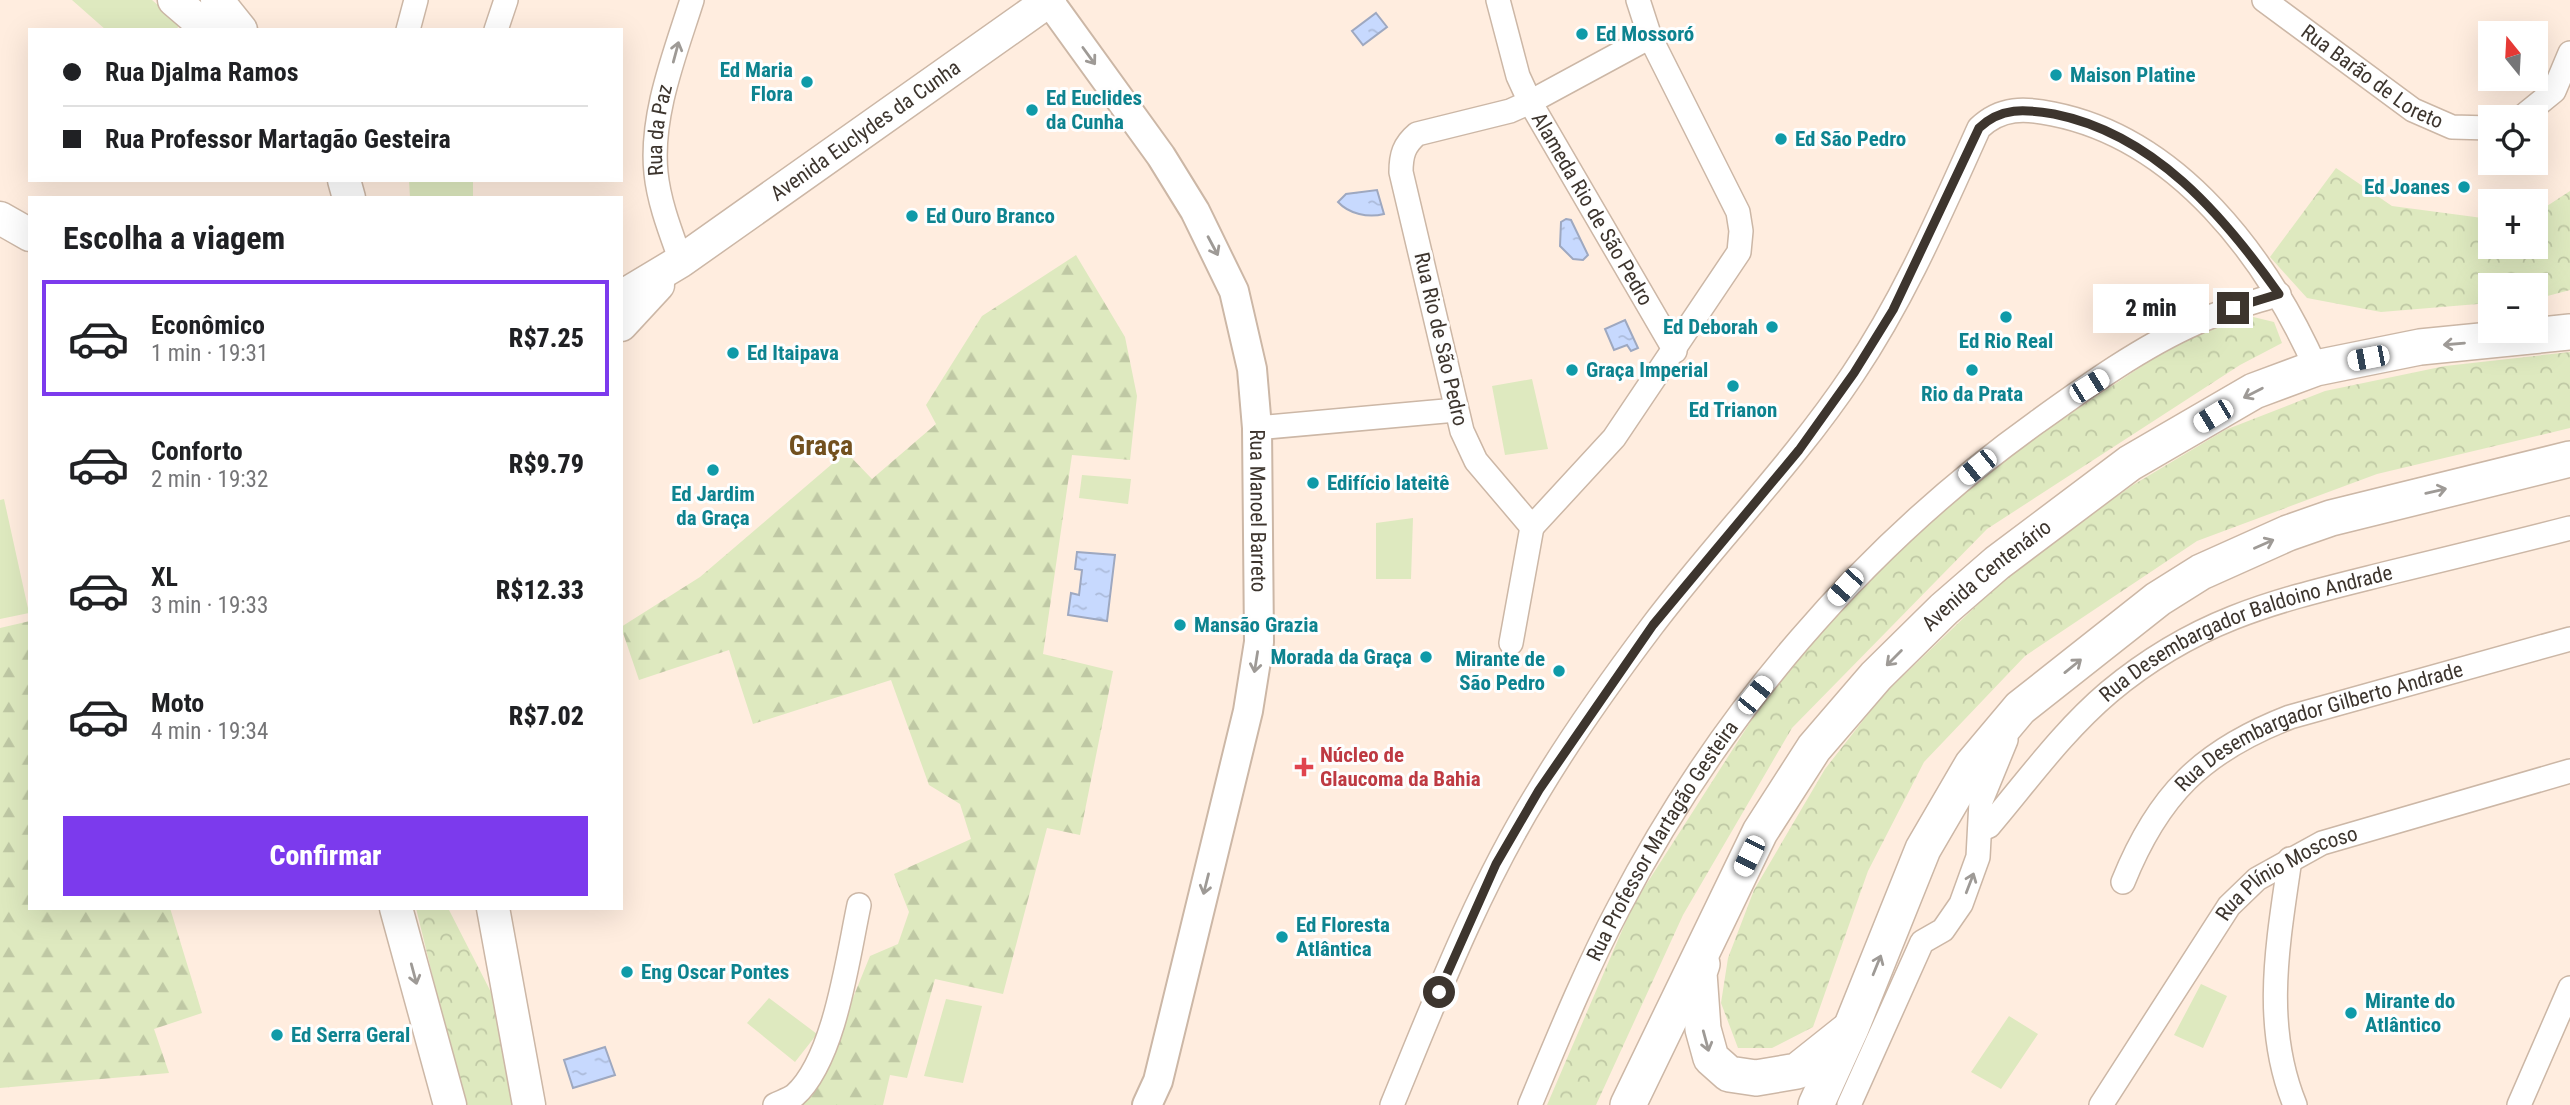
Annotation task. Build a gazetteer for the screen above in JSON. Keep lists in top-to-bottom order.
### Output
{
  "streets": {
    "main road": ["Avenida Euclydes da Cunha", "Avenida Centenário"],
    "street": [
      "Rua Barão de Loreto",
      "Rua da Paz",
      "Alameda Rio de São Pedro",
      "Rua Rio de São Pedro",
      "Rua Manoel Barreto",
      "Rua Desembargador Baldoino Andrade",
      "Rua Desembargador Gilberto Andrade",
      "Rua Professor Martagão Gesteira",
      "Rua Plínio Moscoso"
    ]
  },
  "crossings": [
    ["Rua da Paz", "Avenida Euclydes da Cunha"],
    ["Avenida Euclydes da Cunha", "Rua Manoel Barreto"],
    ["Alameda Rio de São Pedro", "Rua Rio de São Pedro"]
  ],
  "one_way": ["Rua da Paz", "Rua Manoel Barreto"],
  "districts": ["Graça"],
  "places": {
    "other": [
      "Ed Mossoró",
      "Maison Platine",
      "Ed Maria Flora",
      "Ed Euclides da Cunha",
      "Ed São Pedro",
      "Ed Joanes",
      "Ed Ouro Branco",
      "Ed Rio Real",
      "Ed Deborah",
      "Ed Itaipava",
      "Graça Imperial",
      "Rio da Prata",
      "Ed Trianon",
      "Ed Jardim da Graça",
      "Edifício Iateitê",
      "Mansão Grazia",
      "Morada da Graça",
      "Mirante de São Pedro",
      "Ed Floresta Atlântica",
      "Eng Oscar Pontes",
      "Mirante do Atlântico",
      "Ed Serra Geral"
    ],
    "health": ["Núcleo de Glaucoma da Bahia"]
  },
  "north": "top",
  "page": {
    "map_buttons": ["+", "−"],
    "banner": ["Rua Djalma Ramos", "Rua Professor Martagão Gesteira"],
    "heading": "Escolha a viagem",
    "list": [
      {
        "name": "Econômico",
        "note": "1 min · 19:31",
        "value": "R$7.25"
      },
      {
        "name": "Conforto",
        "note": "2 min · 19:32",
        "value": "R$9.79"
      },
      {
        "name": "XL",
        "note": "3 min · 19:33",
        "value": "R$12.33"
      },
      {
        "name": "Moto",
        "note": "4 min · 19:34",
        "value": "R$7.02"
      }
    ],
    "bubble": "2 min",
    "buttons": "Confirmar"
  }
}
